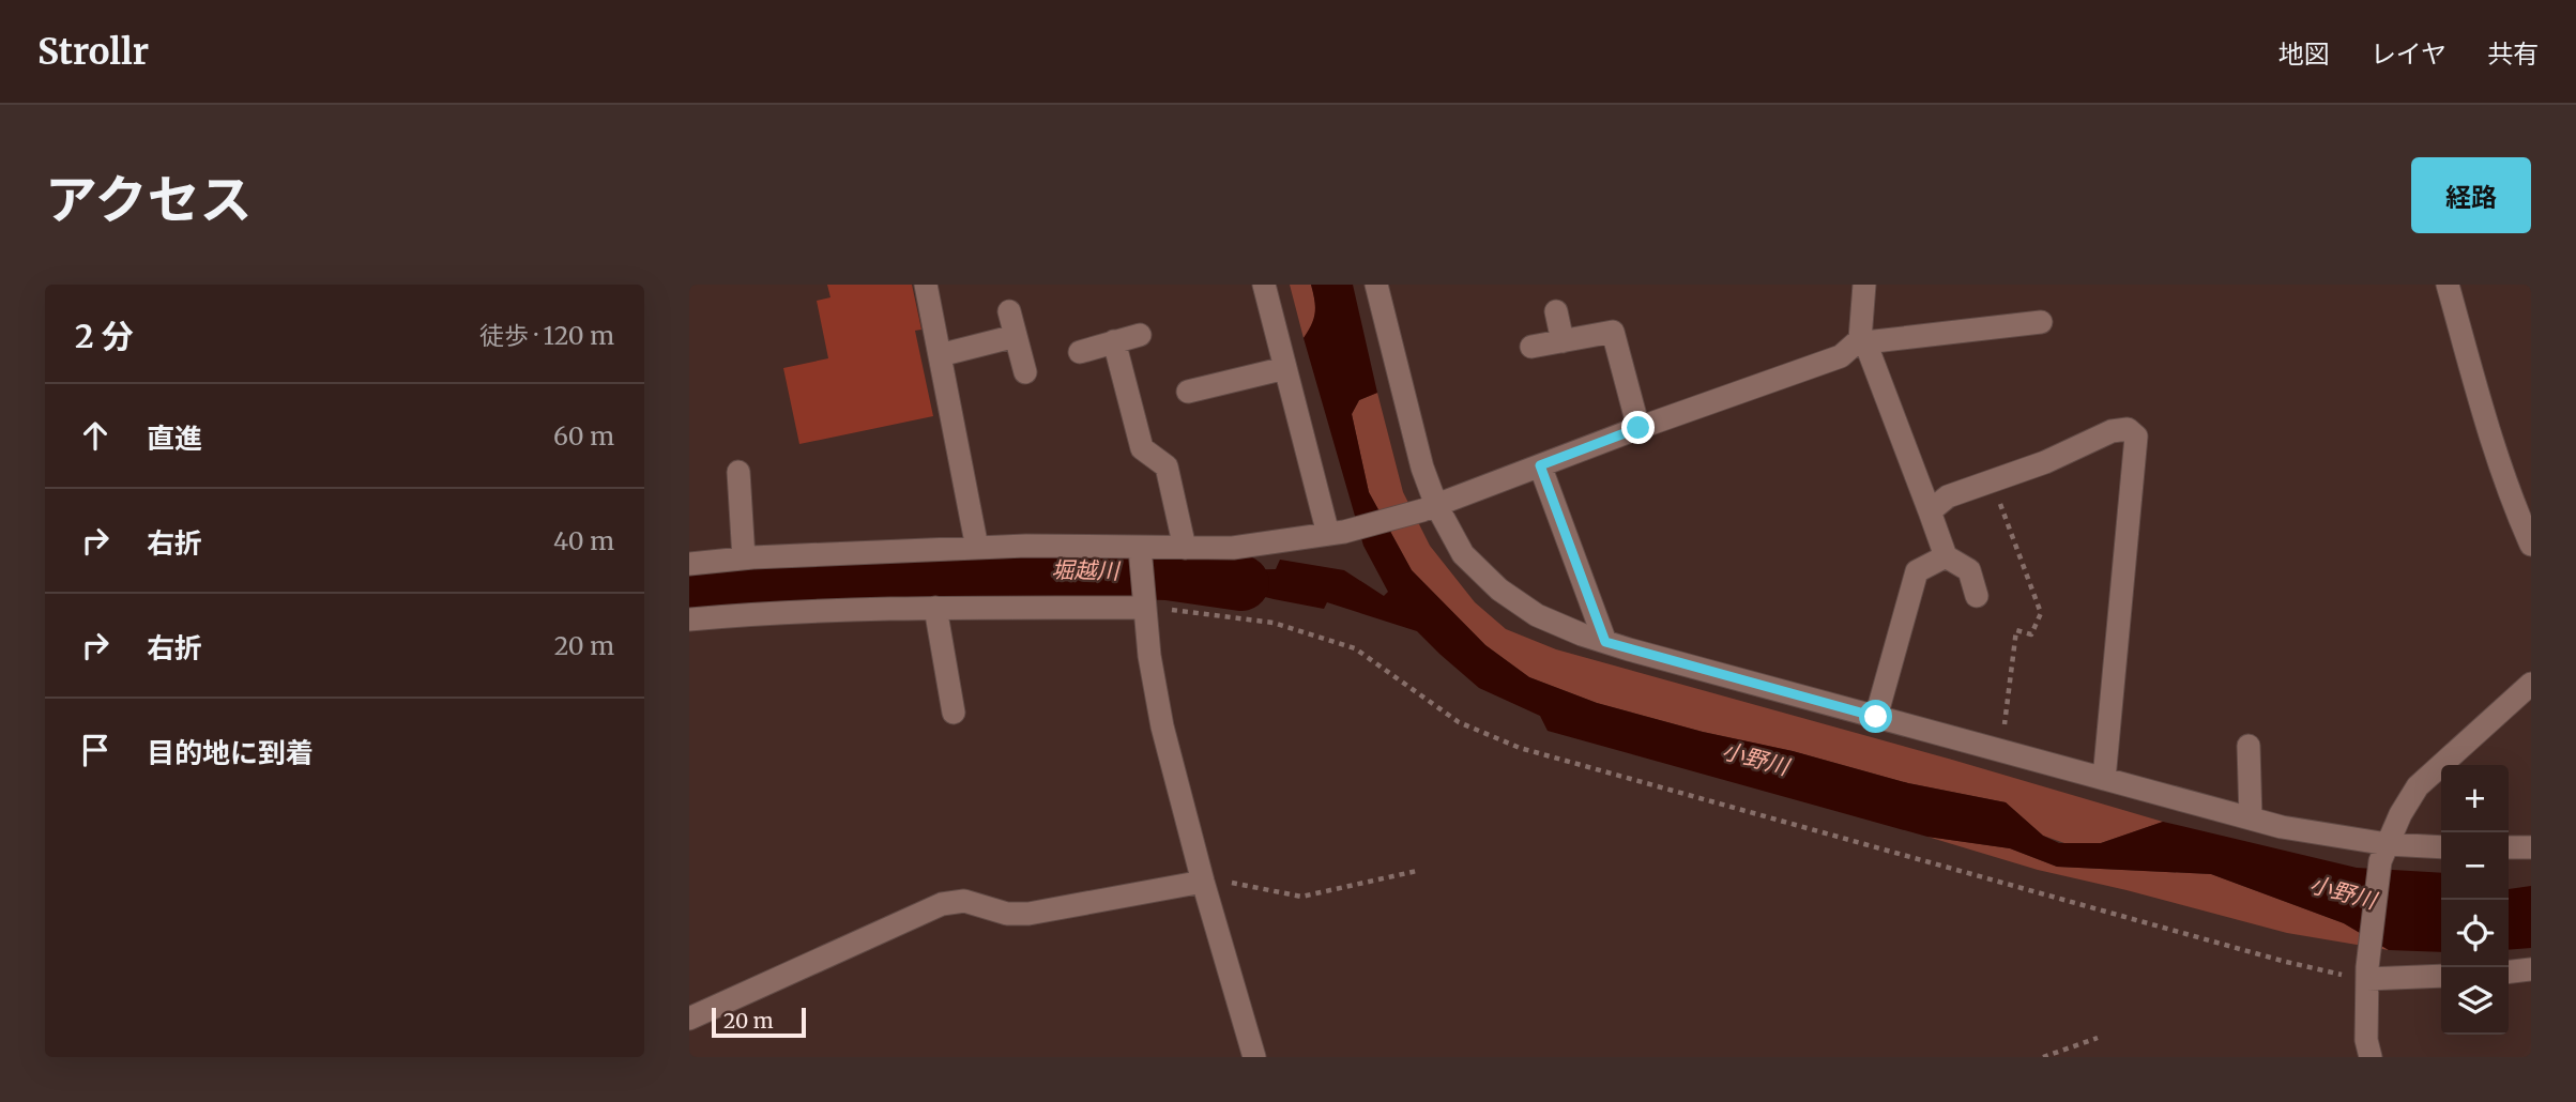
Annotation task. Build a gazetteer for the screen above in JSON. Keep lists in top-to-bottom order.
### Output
{
  "water": ["堀越川", "小野川"],
  "scale_bar": "20 m",
  "page": {
    "header": "Strollr",
    "nav": ["地図", "レイヤ", "共有"],
    "title": "アクセス",
    "buttons": "経路",
    "heading": ["2 分", "徒歩 · 120 m"],
    "list": [
      ["直進", "60 m"],
      ["右折", "40 m"],
      ["右折", "20 m"],
      "目的地に到着"
    ],
    "map_buttons": ["+", "−"],
    "scale": "20 m"
  }
}
